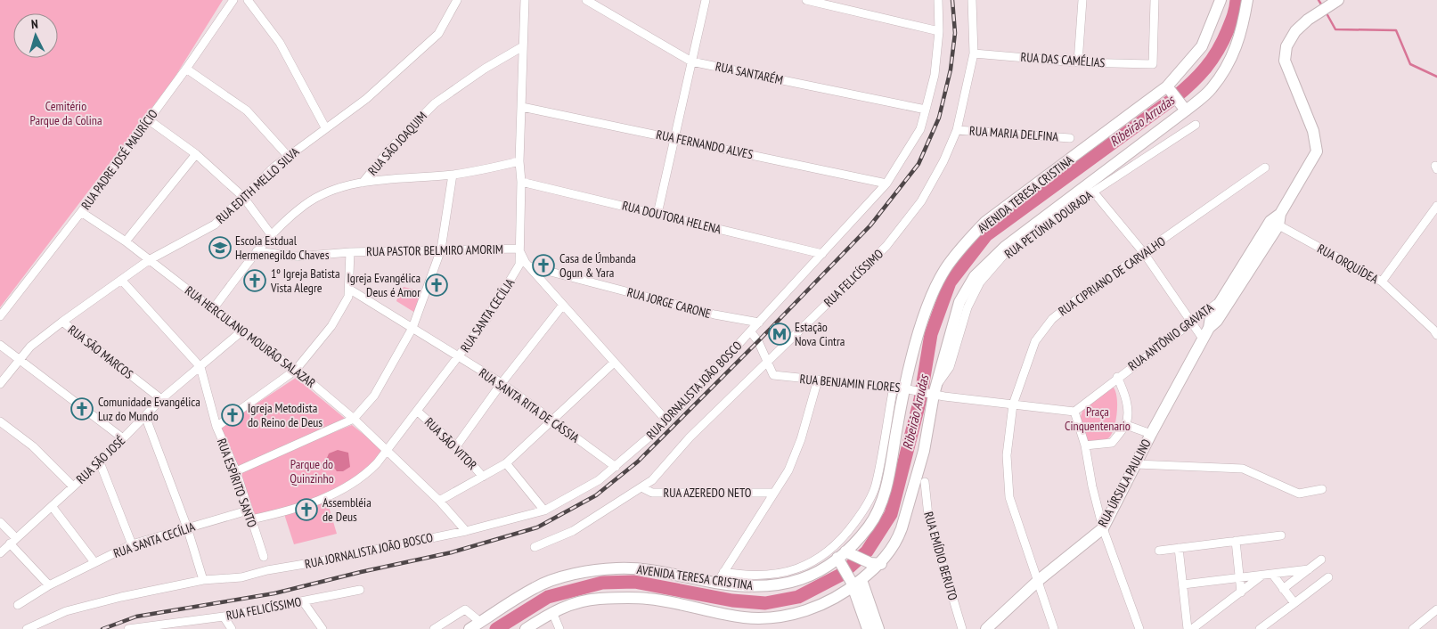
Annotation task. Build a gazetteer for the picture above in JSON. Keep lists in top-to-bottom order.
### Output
{
  "streets": {
    "main road": ["AVENIDA TERESA CRISTINA", "RUA ÚRSULA PAULINO"],
    "street": [
      "RUA DAS CAMÉLIAS",
      "RUA SANTARÉM",
      "RUA MARIA DELFINA",
      "RUA SÃO JOAQUIM",
      "RUA FERNANDO ALVES",
      "RUA PADRE JOSÉ MAURÍCIO",
      "RUA EDITH MELLO SILVA",
      "RUA DOUTORA HELENA",
      "RUA PETÚNIA DOURADA",
      "RUA PASTOR BELMIRO AMORIM",
      "RUA ORQUÍDEA",
      "RUA CIPRIANO DE CARVALHO",
      "RUA FELICÍSSIMO",
      "RUA JORGE CARONE",
      "RUA SANTA CECÍLIA",
      "RUA HERCULANO MOURÃO SALAZAR",
      "RUA ANTÔNIO GRAVATA",
      "RUA SÃO MARCOS",
      "RUA BENJAMIN FLORES",
      "RUA JORNALISTA JOÃO BOSCO",
      "RUA SANTA RITA DE CÁSSIA",
      "RUA SÃO VITOR",
      "RUA SÃO JOSÉ",
      "RUA ESPÍRITO SANTO",
      "RUA AZEREDO NETO",
      "RUA EMÍDIO BERUTO"
    ]
  },
  "crossings": [
    ["RUA DAS CAMÉLIAS", "RUA FELICÍSSIMO"],
    ["RUA SANTARÉM", "RUA JORNALISTA JOÃO BOSCO"],
    ["RUA MARIA DELFINA", "RUA FELICÍSSIMO"],
    ["RUA SÃO JOAQUIM", "RUA PASTOR BELMIRO AMORIM"],
    ["RUA SÃO JOAQUIM", "RUA SANTA CECÍLIA"],
    ["RUA SÃO JOAQUIM", "RUA HERCULANO MOURÃO SALAZAR"],
    ["RUA FERNANDO ALVES", "RUA SANTA CECÍLIA"],
    ["RUA FERNANDO ALVES", "RUA JORNALISTA JOÃO BOSCO"],
    ["RUA PADRE JOSÉ MAURÍCIO", "RUA HERCULANO MOURÃO SALAZAR"],
    ["RUA EDITH MELLO SILVA", "RUA HERCULANO MOURÃO SALAZAR"],
    ["RUA EDITH MELLO SILVA", "RUA SÃO MARCOS"],
    ["RUA EDITH MELLO SILVA", "RUA ESPÍRITO SANTO"],
    ["AVENIDA TERESA CRISTINA", "RUA BENJAMIN FLORES"],
    ["RUA DOUTORA HELENA", "RUA SANTA CECÍLIA"],
    ["RUA DOUTORA HELENA", "RUA JORNALISTA JOÃO BOSCO"],
    ["RUA PETÚNIA DOURADA", "RUA BENJAMIN FLORES"],
    ["RUA PASTOR BELMIRO AMORIM", "RUA JORGE CARONE"],
    ["RUA PASTOR BELMIRO AMORIM", "RUA SANTA CECÍLIA"],
    ["RUA PASTOR BELMIRO AMORIM", "RUA JORNALISTA JOÃO BOSCO"],
    ["RUA ORQUÍDEA", "RUA ÚRSULA PAULINO"],
    ["RUA CIPRIANO DE CARVALHO", "RUA BENJAMIN FLORES"],
    ["RUA CIPRIANO DE CARVALHO", "RUA ÚRSULA PAULINO"],
    ["RUA FELICÍSSIMO", "RUA BENJAMIN FLORES"],
    ["RUA FELICÍSSIMO", "RUA AZEREDO NETO"],
    ["RUA JORGE CARONE", "RUA JORNALISTA JOÃO BOSCO"],
    ["RUA SANTA CECÍLIA", "RUA HERCULANO MOURÃO SALAZAR"],
    ["RUA SANTA CECÍLIA", "RUA SANTA RITA DE CÁSSIA"],
    ["RUA SANTA CECÍLIA", "RUA SÃO VITOR"],
    ["RUA SANTA CECÍLIA", "RUA ESPÍRITO SANTO"],
    ["RUA HERCULANO MOURÃO SALAZAR", "RUA JORNALISTA JOÃO BOSCO"],
    ["RUA HERCULANO MOURÃO SALAZAR", "RUA SÃO JOSÉ"],
    ["RUA ANTÔNIO GRAVATA", "RUA BENJAMIN FLORES"],
    ["RUA ANTÔNIO GRAVATA", "RUA ÚRSULA PAULINO"],
    ["RUA SÃO MARCOS", "RUA SÃO JOSÉ"],
    ["RUA JORNALISTA JOÃO BOSCO", "RUA SANTA RITA DE CÁSSIA"],
    ["RUA SÃO JOSÉ", "RUA ESPÍRITO SANTO"]
  ],
  "water": ["Ribeirão Arrudas"],
  "parks": ["Cemitério Parque da Colina", "Praça Cinquentenario", "Parque do Quinzinho"],
  "places": {
    "school or university": ["Escola Estdual Hermenegildo Chaves"],
    "church": [
      "Casa de Úmbanda Ogun & Yara",
      "1º Igreja Batista Vista Alegre",
      "Igreja Evangélica Deus é Amor",
      "Comunidade Evangélica Luz do Mundo",
      "Igreja Metodista do Reino de Deus",
      "Assembléia de Deus"
    ],
    "metro station": ["Estação Nova Cintra"]
  },
  "north": "top"
}
